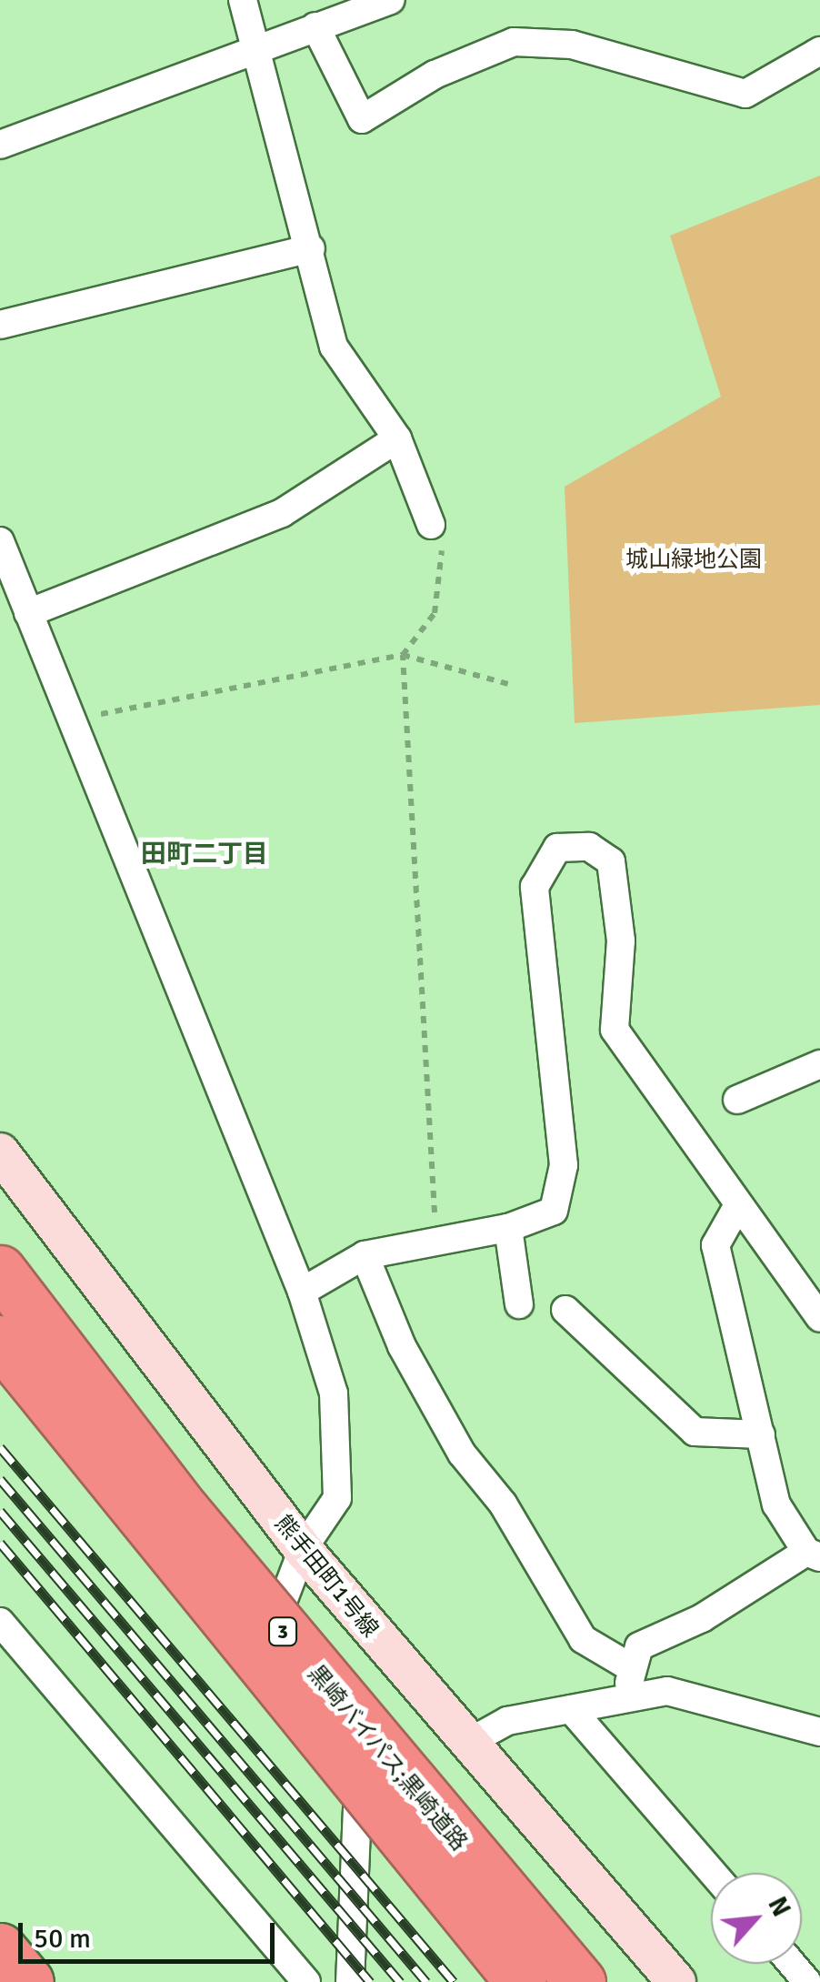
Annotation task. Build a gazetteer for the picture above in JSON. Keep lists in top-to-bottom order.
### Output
{
  "streets": {
    "highway": ["3", "黒崎バイパス;黒崎道路"],
    "street": ["熊手田町1号線"]
  },
  "districts": ["田町二丁目"],
  "parks": ["城山緑地公園"],
  "scale_bar": "50 m",
  "north": "top right"
}
